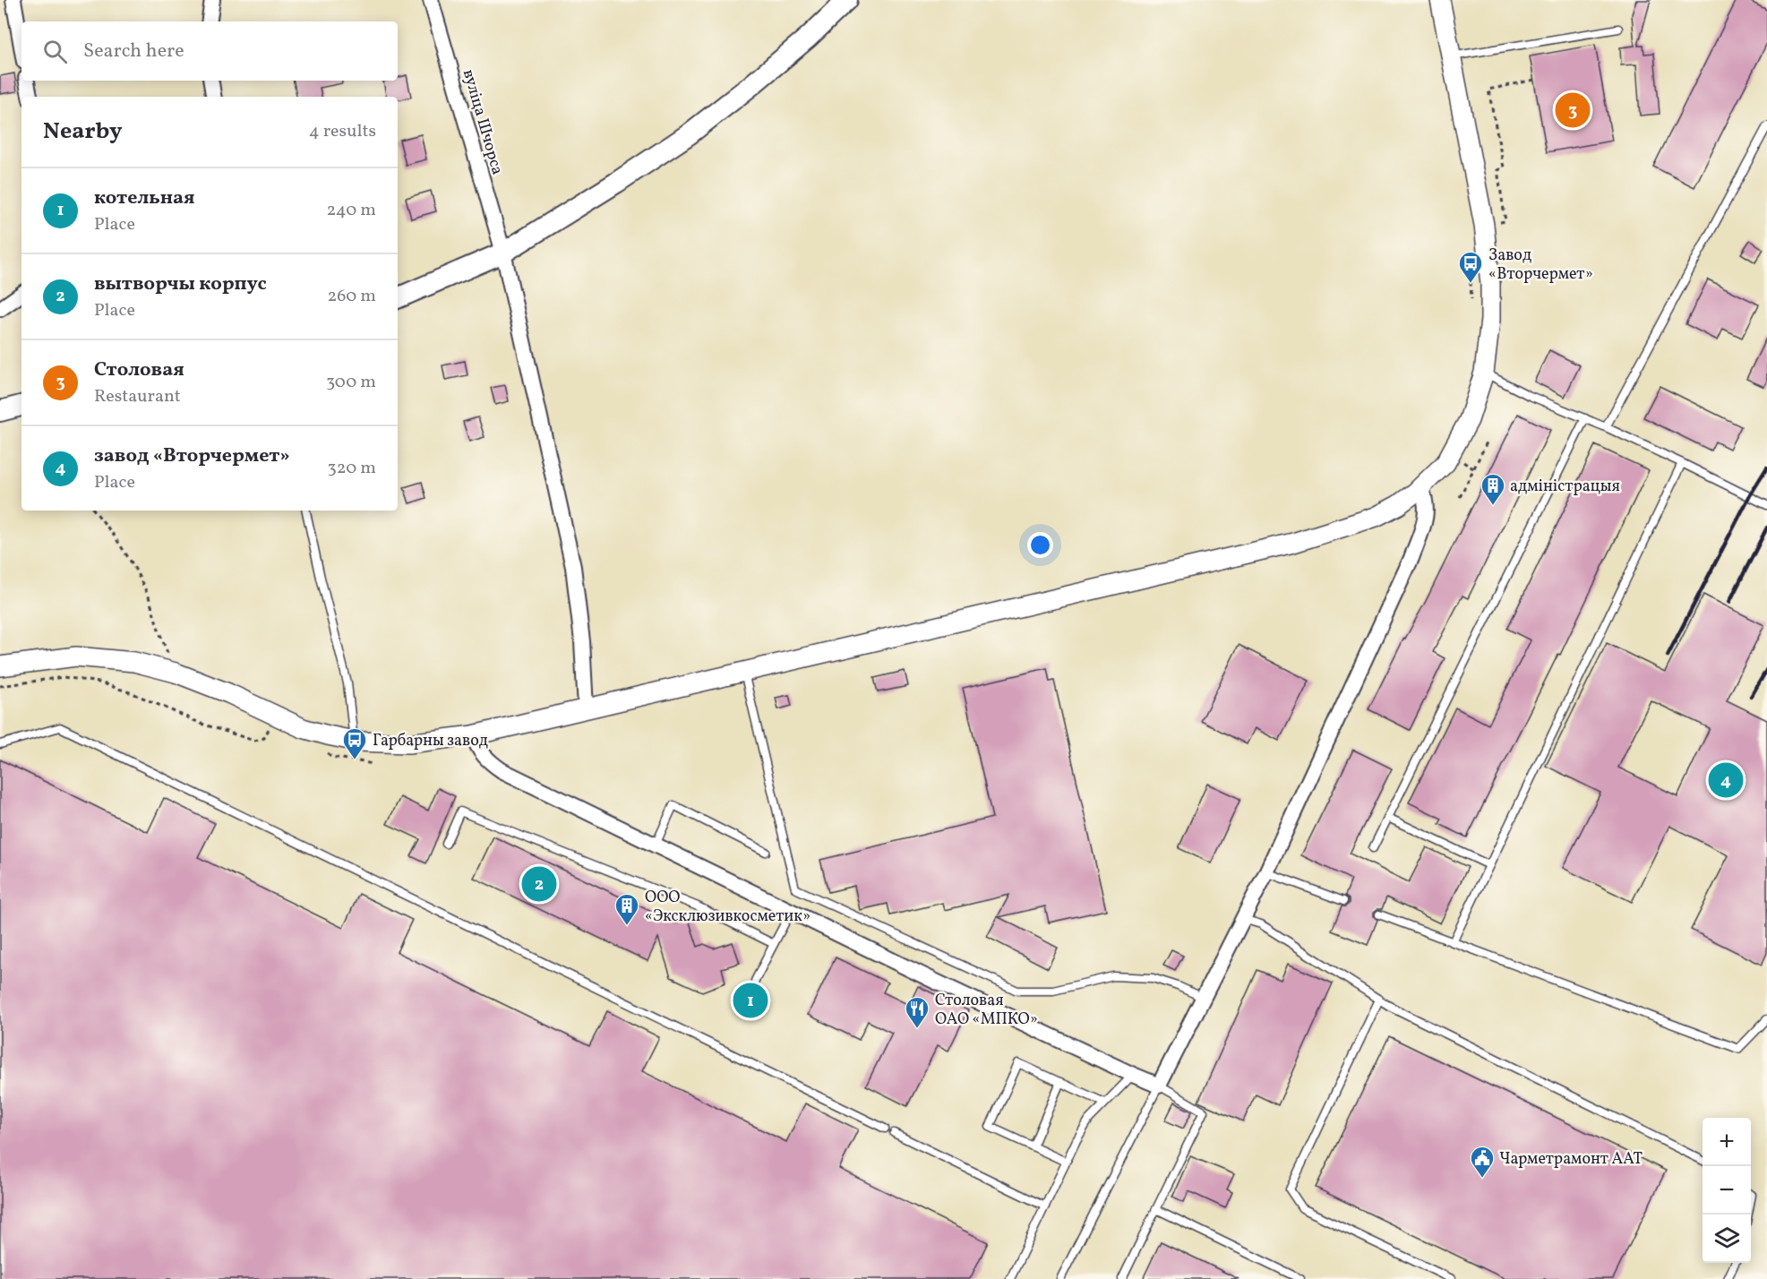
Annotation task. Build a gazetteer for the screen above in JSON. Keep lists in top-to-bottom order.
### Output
{
  "streets": {
    "street": ["вуліца Шчорса"]
  },
  "places": {
    "bus stop": ["Завод «Вторчермет»", "Гарбарны завод"],
    "building": ["адміністрацыя", "ООО «Эксклюзивкосметик»"],
    "restaurant": ["Столовая ОАО «МПКО»"],
    "public building": ["Чарметрамонт ААТ"]
  },
  "page": {
    "search": "Search here",
    "pins": [
      "3",
      "4",
      "2",
      "1"
    ],
    "heading": ["Nearby", "4 results"],
    "list": [
      {
        "mark": "1",
        "name": "котельная",
        "note": "Place",
        "value": "240 m"
      },
      {
        "mark": "2",
        "name": "вытворчы корпус",
        "note": "Place",
        "value": "260 m"
      },
      {
        "mark": "3",
        "name": "Столовая",
        "note": "Restaurant",
        "value": "300 m"
      },
      {
        "mark": "4",
        "name": "завод «Вторчермет»",
        "note": "Place",
        "value": "320 m"
      }
    ],
    "map_buttons": ["+", "−"]
  }
}
